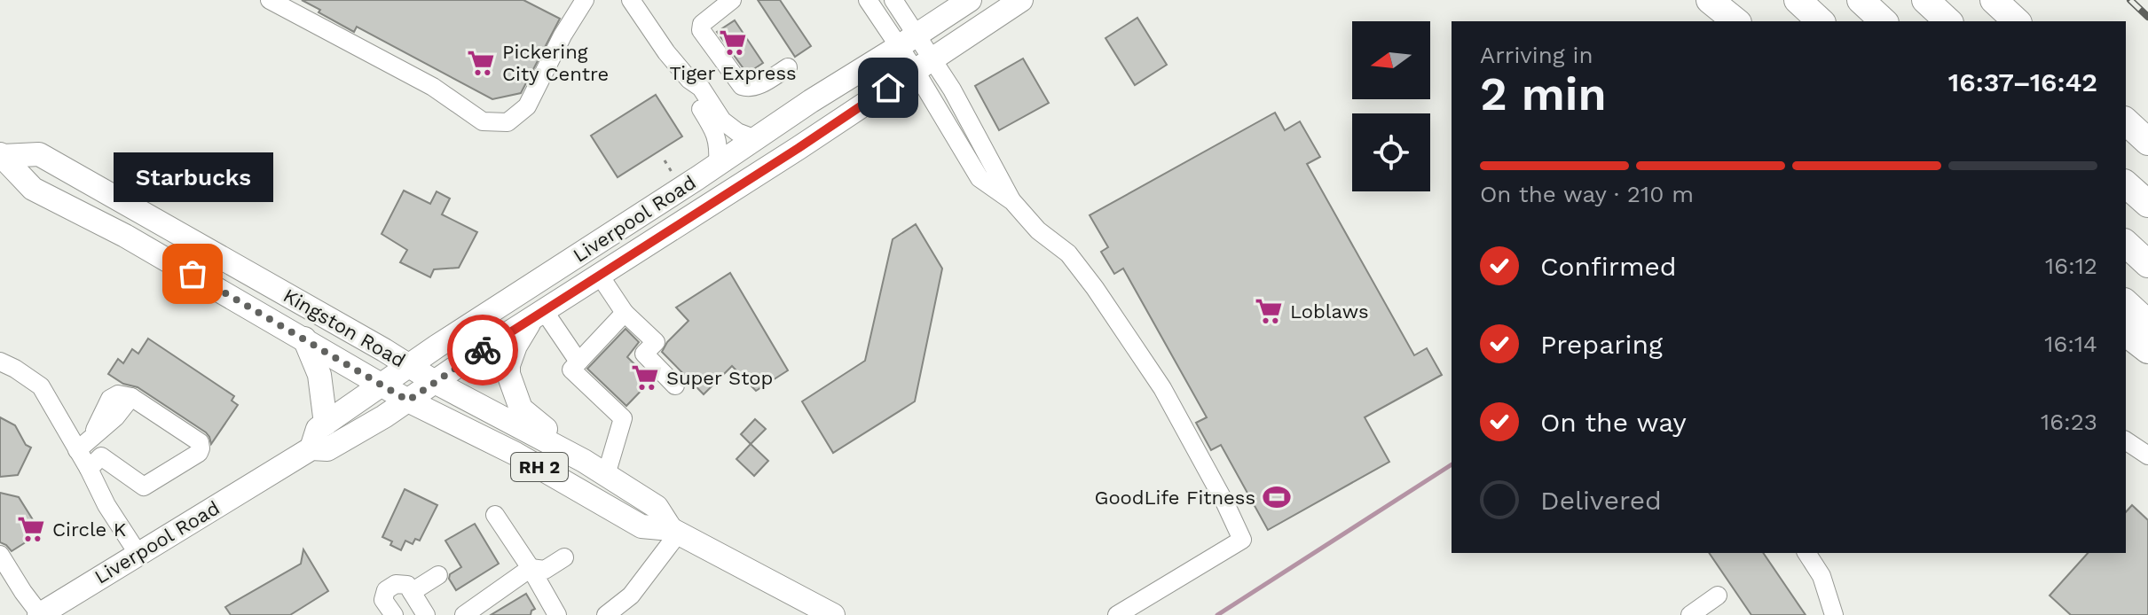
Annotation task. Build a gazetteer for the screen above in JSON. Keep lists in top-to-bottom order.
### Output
{
  "streets": {
    "main road": ["Liverpool Road", "Kingston Road", "RH 2"]
  },
  "crossings": [
    ["Liverpool Road", "Kingston Road"]
  ],
  "places": {
    "supermarket": [
      "Tiger Express",
      "Pickering City Centre",
      "Loblaws",
      "Super Stop",
      "Circle K"
    ],
    "other": ["Starbucks"],
    "sports": ["GoodLife Fitness"]
  },
  "north": "left",
  "page": {
    "heading": ["2 min", "Arriving in", "16:37–16:42"],
    "bar": "On the way · 210 m",
    "bubble": "Starbucks",
    "list": [
      ["Confirmed", "16:12"],
      ["Preparing", "16:14"],
      ["On the way", "16:23"],
      "Delivered"
    ]
  }
}
